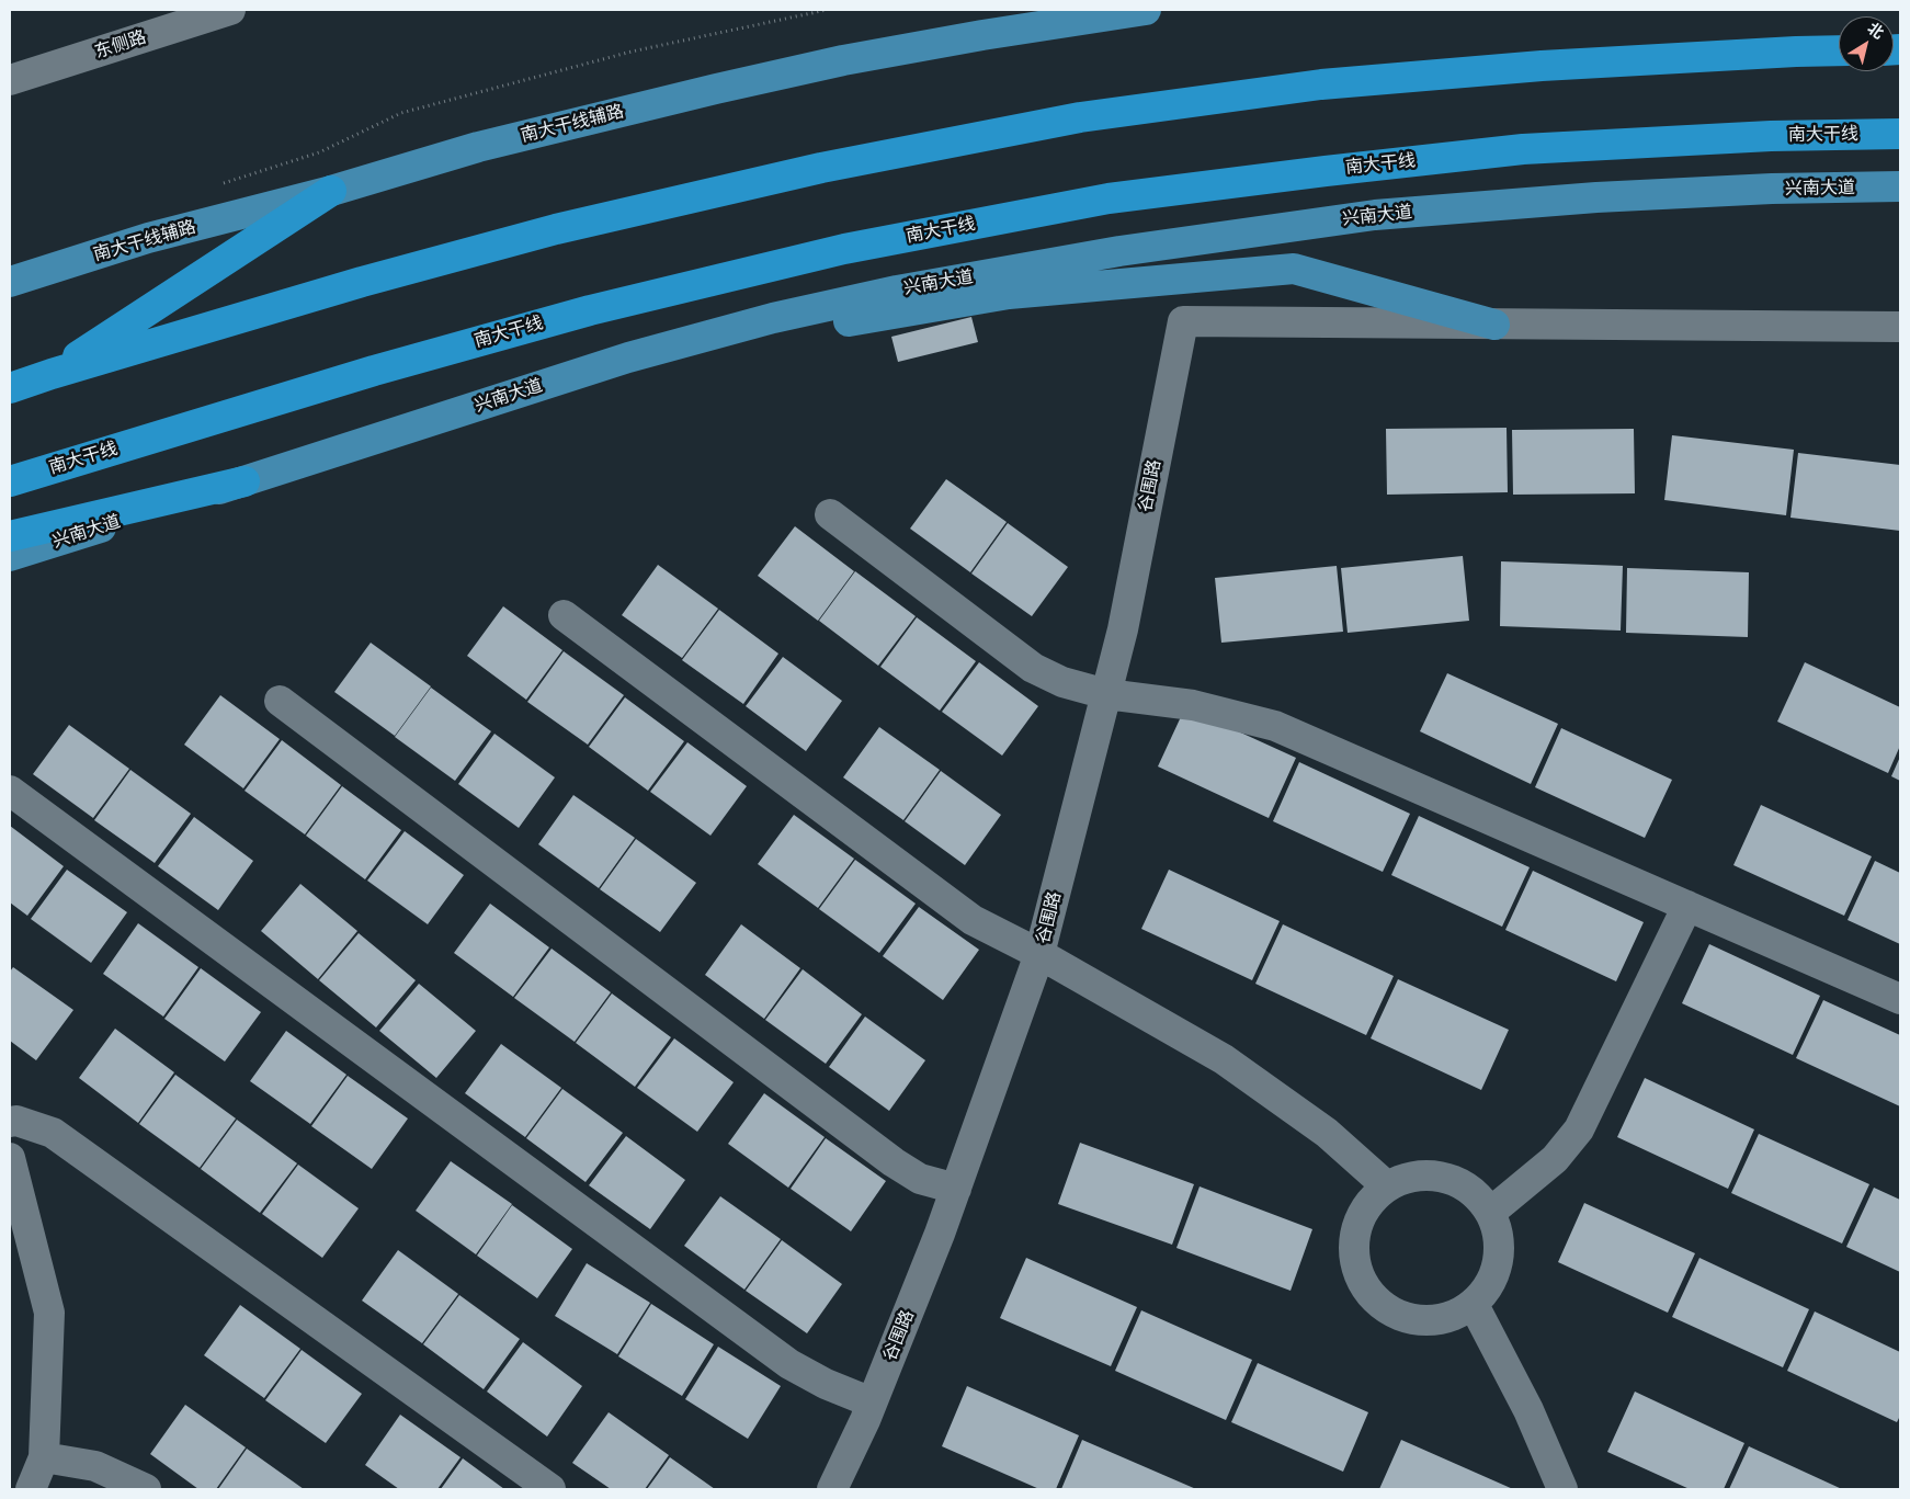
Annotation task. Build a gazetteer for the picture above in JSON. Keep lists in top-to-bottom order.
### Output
{
  "streets": {
    "highway": ["南大干线"],
    "main road": ["南大干线辅路", "兴南大道"],
    "street": ["东侧路", "谷围路"]
  },
  "north": "top right"
}
